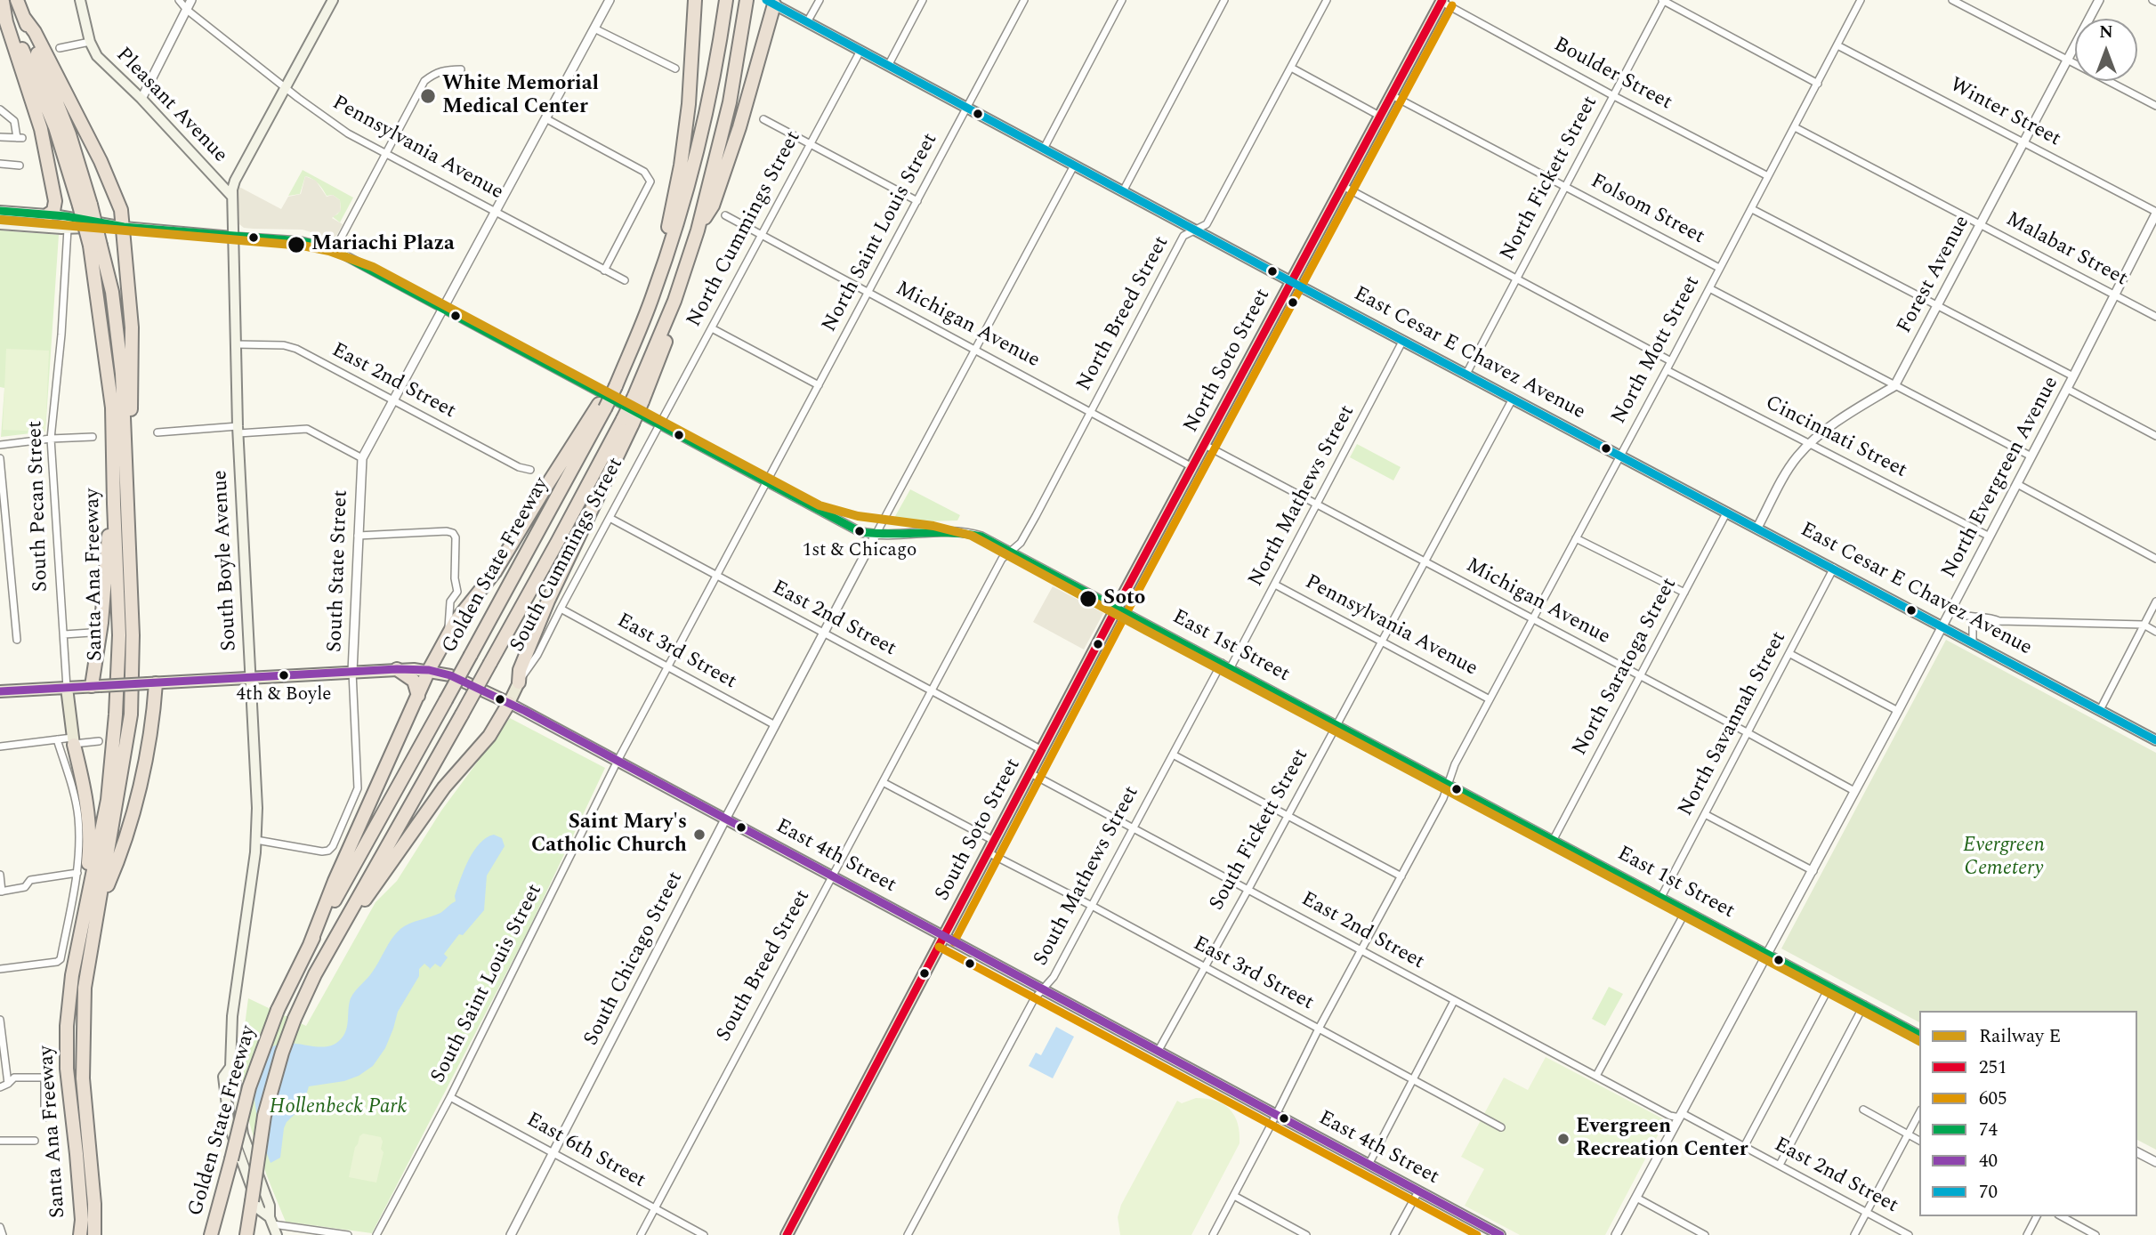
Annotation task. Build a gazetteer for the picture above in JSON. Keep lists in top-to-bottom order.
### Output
{
  "streets": {
    "highway": ["Golden State Freeway", "Santa Ana Freeway"],
    "main road": [
      "Pleasant Avenue",
      "East Cesar E Chavez Avenue",
      "North Soto Street",
      "South Pecan Street",
      "South Cummings Street",
      "South Boyle Avenue",
      "East 1st Street",
      "South Soto Street",
      "East 4th Street"
    ],
    "street": [
      "Boulder Street",
      "Winter Street",
      "Pennsylvania Avenue",
      "North Fickett Street",
      "Folsom Street",
      "North Cummings Street",
      "North Saint Louis Street",
      "Malabar Street",
      "Forest Avenue",
      "North Breed Street",
      "Michigan Avenue",
      "North Mott Street",
      "East 2nd Street",
      "Cincinnati Street",
      "North Evergreen Avenue",
      "North Mathews Street",
      "South State Street",
      "East 3rd Street",
      "North Saratoga Street",
      "North Savannah Street",
      "South Fickett Street",
      "South Mathews Street",
      "South Chicago Street",
      "South Breed Street",
      "South Saint Louis Street",
      "East 6th Street"
    ]
  },
  "crossings": [
    ["Boulder Street", "North Fickett Street"],
    ["Boulder Street", "North Mott Street"],
    ["Boulder Street", "North Soto Street"],
    ["Pleasant Avenue", "South Boyle Avenue"],
    ["Winter Street", "Forest Avenue"],
    ["Winter Street", "North Mott Street"],
    ["Winter Street", "North Evergreen Avenue"],
    ["Pennsylvania Avenue", "North Mott Street"],
    ["Pennsylvania Avenue", "North Mathews Street"],
    ["Pennsylvania Avenue", "South Boyle Avenue"],
    ["Pennsylvania Avenue", "South State Street"],
    ["North Fickett Street", "Folsom Street"],
    ["North Fickett Street", "East Cesar E Chavez Avenue"],
    ["Folsom Street", "North Mott Street"],
    ["Folsom Street", "North Soto Street"],
    ["North Cummings Street", "Michigan Avenue"],
    ["North Cummings Street", "East Cesar E Chavez Avenue"],
    ["North Cummings Street", "South Cummings Street"],
    ["North Cummings Street", "East 1st Street"],
    ["North Saint Louis Street", "Michigan Avenue"],
    ["North Saint Louis Street", "East Cesar E Chavez Avenue"],
    ["North Saint Louis Street", "East 1st Street"],
    ["North Saint Louis Street", "South Saint Louis Street"],
    ["Malabar Street", "Forest Avenue"],
    ["Malabar Street", "North Mott Street"],
    ["Malabar Street", "North Evergreen Avenue"],
    ["North Breed Street", "Michigan Avenue"],
    ["North Breed Street", "East Cesar E Chavez Avenue"],
    ["North Breed Street", "East 1st Street"],
    ["North Breed Street", "South Breed Street"],
    ["Michigan Avenue", "North Mott Street"],
    ["Michigan Avenue", "North Soto Street"],
    ["Michigan Avenue", "North Evergreen Avenue"],
    ["Michigan Avenue", "North Mathews Street"],
    ["Michigan Avenue", "North Saratoga Street"],
    ["Michigan Avenue", "North Savannah Street"],
    ["North Mott Street", "East Cesar E Chavez Avenue"],
    ["North Mott Street", "East 2nd Street"],
    ["North Mott Street", "Cincinnati Street"],
    ["North Mott Street", "East 1st Street"],
    ["North Mott Street", "East 3rd Street"],
    ["North Mott Street", "East 4th Street"],
    ["East Cesar E Chavez Avenue", "North Soto Street"],
    ["East Cesar E Chavez Avenue", "North Evergreen Avenue"],
    ["East Cesar E Chavez Avenue", "North Mathews Street"],
    ["East Cesar E Chavez Avenue", "North Saratoga Street"],
    ["East Cesar E Chavez Avenue", "North Savannah Street"],
    ["North Soto Street", "East 1st Street"],
    ["North Soto Street", "South Soto Street"],
    ["East 2nd Street", "North Evergreen Avenue"],
    ["East 2nd Street", "South Cummings Street"],
    ["East 2nd Street", "South Boyle Avenue"],
    ["East 2nd Street", "South State Street"],
    ["East 2nd Street", "South Soto Street"],
    ["East 2nd Street", "South Fickett Street"],
    ["East 2nd Street", "South Mathews Street"],
    ["East 2nd Street", "South Chicago Street"],
    ["East 2nd Street", "South Breed Street"],
    ["East 2nd Street", "South Saint Louis Street"],
    ["Cincinnati Street", "North Evergreen Avenue"],
    ["North Evergreen Avenue", "East 1st Street"],
    ["North Mathews Street", "East 1st Street"],
    ["North Mathews Street", "South Mathews Street"],
    ["South Pecan Street", "East 1st Street"],
    ["South Pecan Street", "East 4th Street"],
    ["South Cummings Street", "East 1st Street"],
    ["South Cummings Street", "East 3rd Street"],
    ["South Cummings Street", "East 4th Street"],
    ["South Boyle Avenue", "South State Street"],
    ["South Boyle Avenue", "East 1st Street"],
    ["South Boyle Avenue", "East 4th Street"],
    ["South State Street", "East 1st Street"],
    ["South State Street", "East 4th Street"],
    ["East 1st Street", "North Saratoga Street"],
    ["East 1st Street", "North Savannah Street"],
    ["East 1st Street", "South Soto Street"],
    ["East 1st Street", "South Fickett Street"],
    ["East 1st Street", "South Mathews Street"],
    ["East 1st Street", "South Chicago Street"],
    ["East 1st Street", "South Breed Street"],
    ["East 1st Street", "South Saint Louis Street"],
    ["East 3rd Street", "South Soto Street"],
    ["East 3rd Street", "South Fickett Street"],
    ["East 3rd Street", "South Mathews Street"],
    ["East 3rd Street", "South Chicago Street"],
    ["East 3rd Street", "South Saint Louis Street"],
    ["South Soto Street", "East 4th Street"],
    ["South Fickett Street", "East 4th Street"],
    ["East 4th Street", "South Mathews Street"],
    ["East 4th Street", "South Chicago Street"],
    ["East 4th Street", "South Breed Street"],
    ["East 4th Street", "South Saint Louis Street"],
    ["South Chicago Street", "East 6th Street"],
    ["South Breed Street", "East 6th Street"],
    ["South Saint Louis Street", "East 6th Street"]
  ],
  "parks": ["Evergreen Cemetery", "Hollenbeck Park"],
  "places": [
    "White Memorial Medical Center",
    "Mariachi Plaza",
    "1st & Chicago",
    "Soto",
    "4th & Boyle",
    "Saint Mary's Catholic Church",
    "Evergreen Recreation Center"
  ],
  "lines": [
    "transit line 251",
    "transit line 70",
    "transit line 605",
    "transit line 74",
    "rail line E",
    "transit line 40"
  ],
  "legend": [
    "Railway E",
    "251",
    "605",
    "74",
    "40",
    "70"
  ],
  "north": "top"
}
